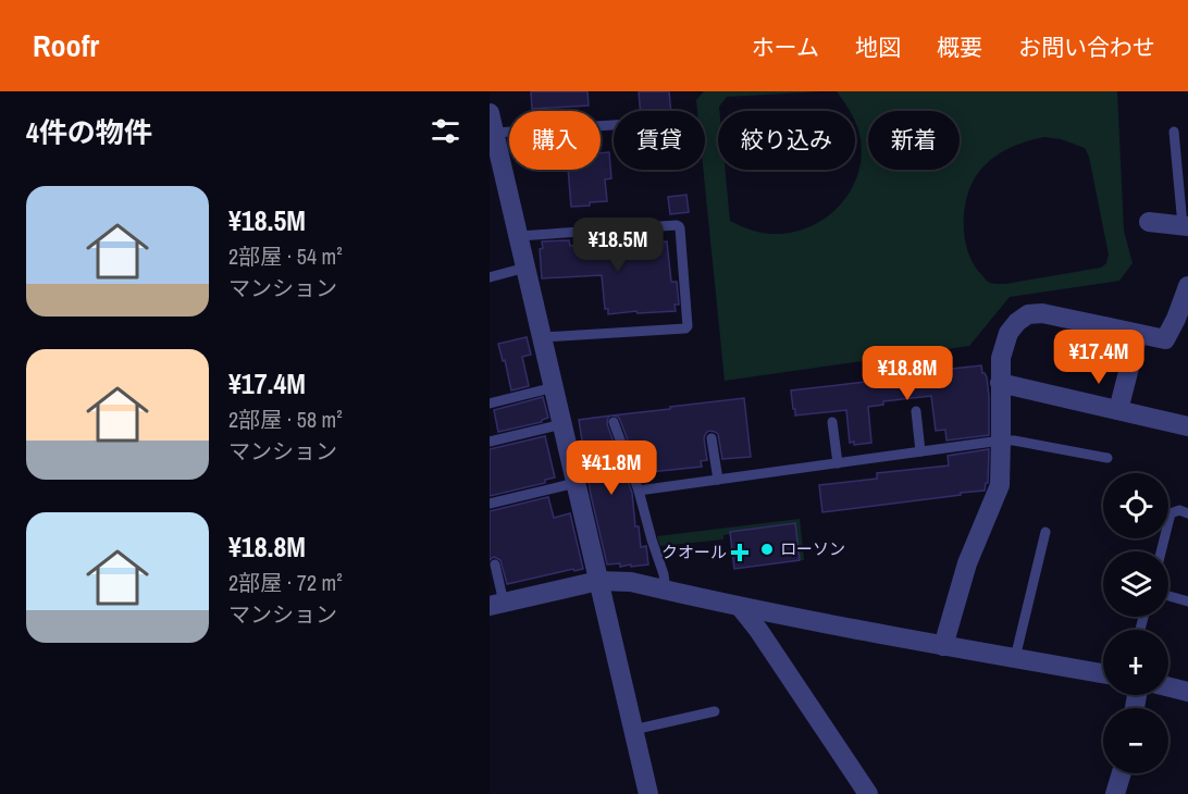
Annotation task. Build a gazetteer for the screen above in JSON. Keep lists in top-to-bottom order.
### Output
{
  "places": {
    "other": ["ローソン"],
    "health": ["クオール"]
  },
  "page": {
    "header": "Roofr",
    "nav": [
      "ホーム",
      "地図",
      "概要",
      "お問い合わせ"
    ],
    "heading": "4件の物件",
    "chip": [
      "購入",
      "賃貸",
      "絞り込み",
      "新着"
    ],
    "list": [
      {
        "name": "¥18.5M",
        "note": "2部屋 · 54 m² · マンション"
      },
      {
        "name": "¥17.4M",
        "note": "2部屋 · 58 m² · マンション"
      },
      {
        "name": "¥18.8M",
        "note": "2部屋 · 72 m² · マンション"
      }
    ],
    "price": [
      "¥18.5M",
      "¥17.4M",
      "¥18.8M",
      "¥41.8M"
    ],
    "map_buttons": ["+", "−"]
  }
}
